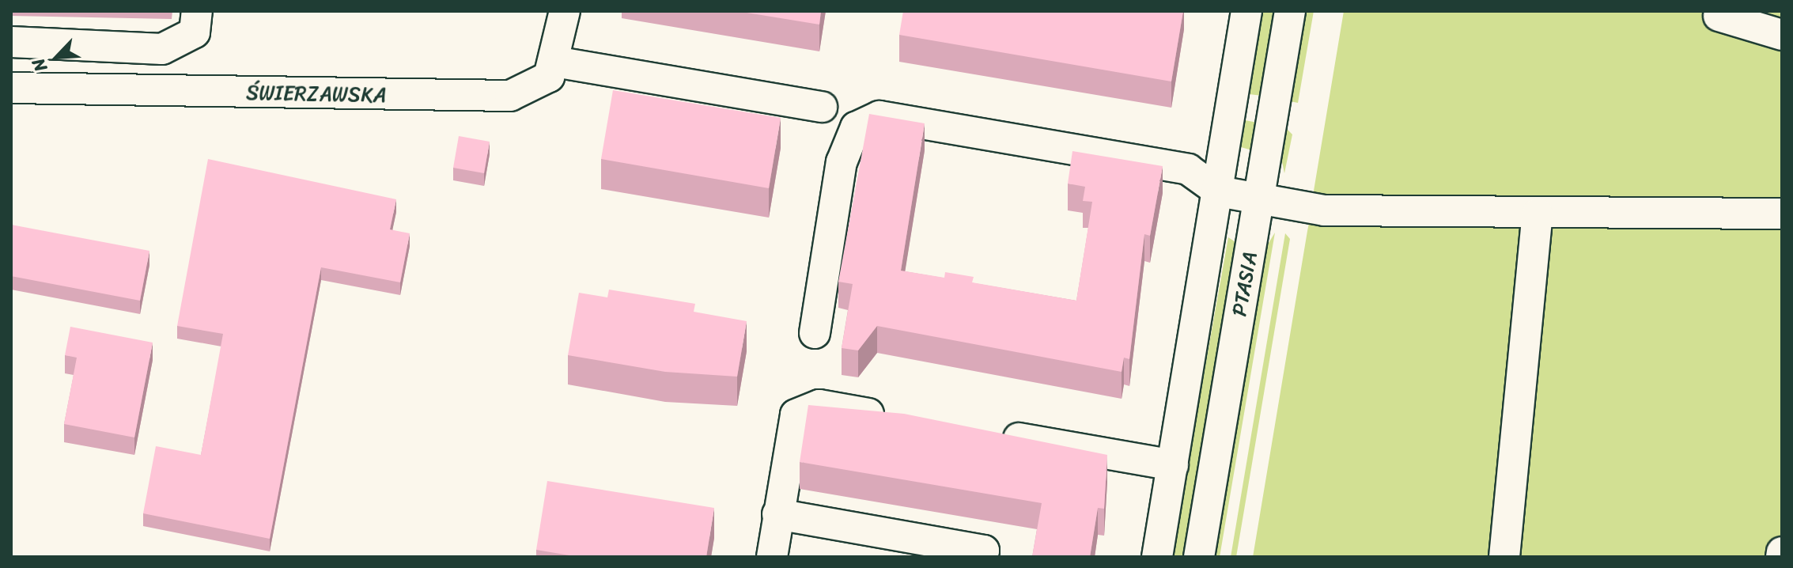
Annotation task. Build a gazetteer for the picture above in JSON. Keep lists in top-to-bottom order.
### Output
{
  "streets": {
    "street": ["ŚWIERZAWSKA", "PTASIA"]
  },
  "north": "bottom left"
}
